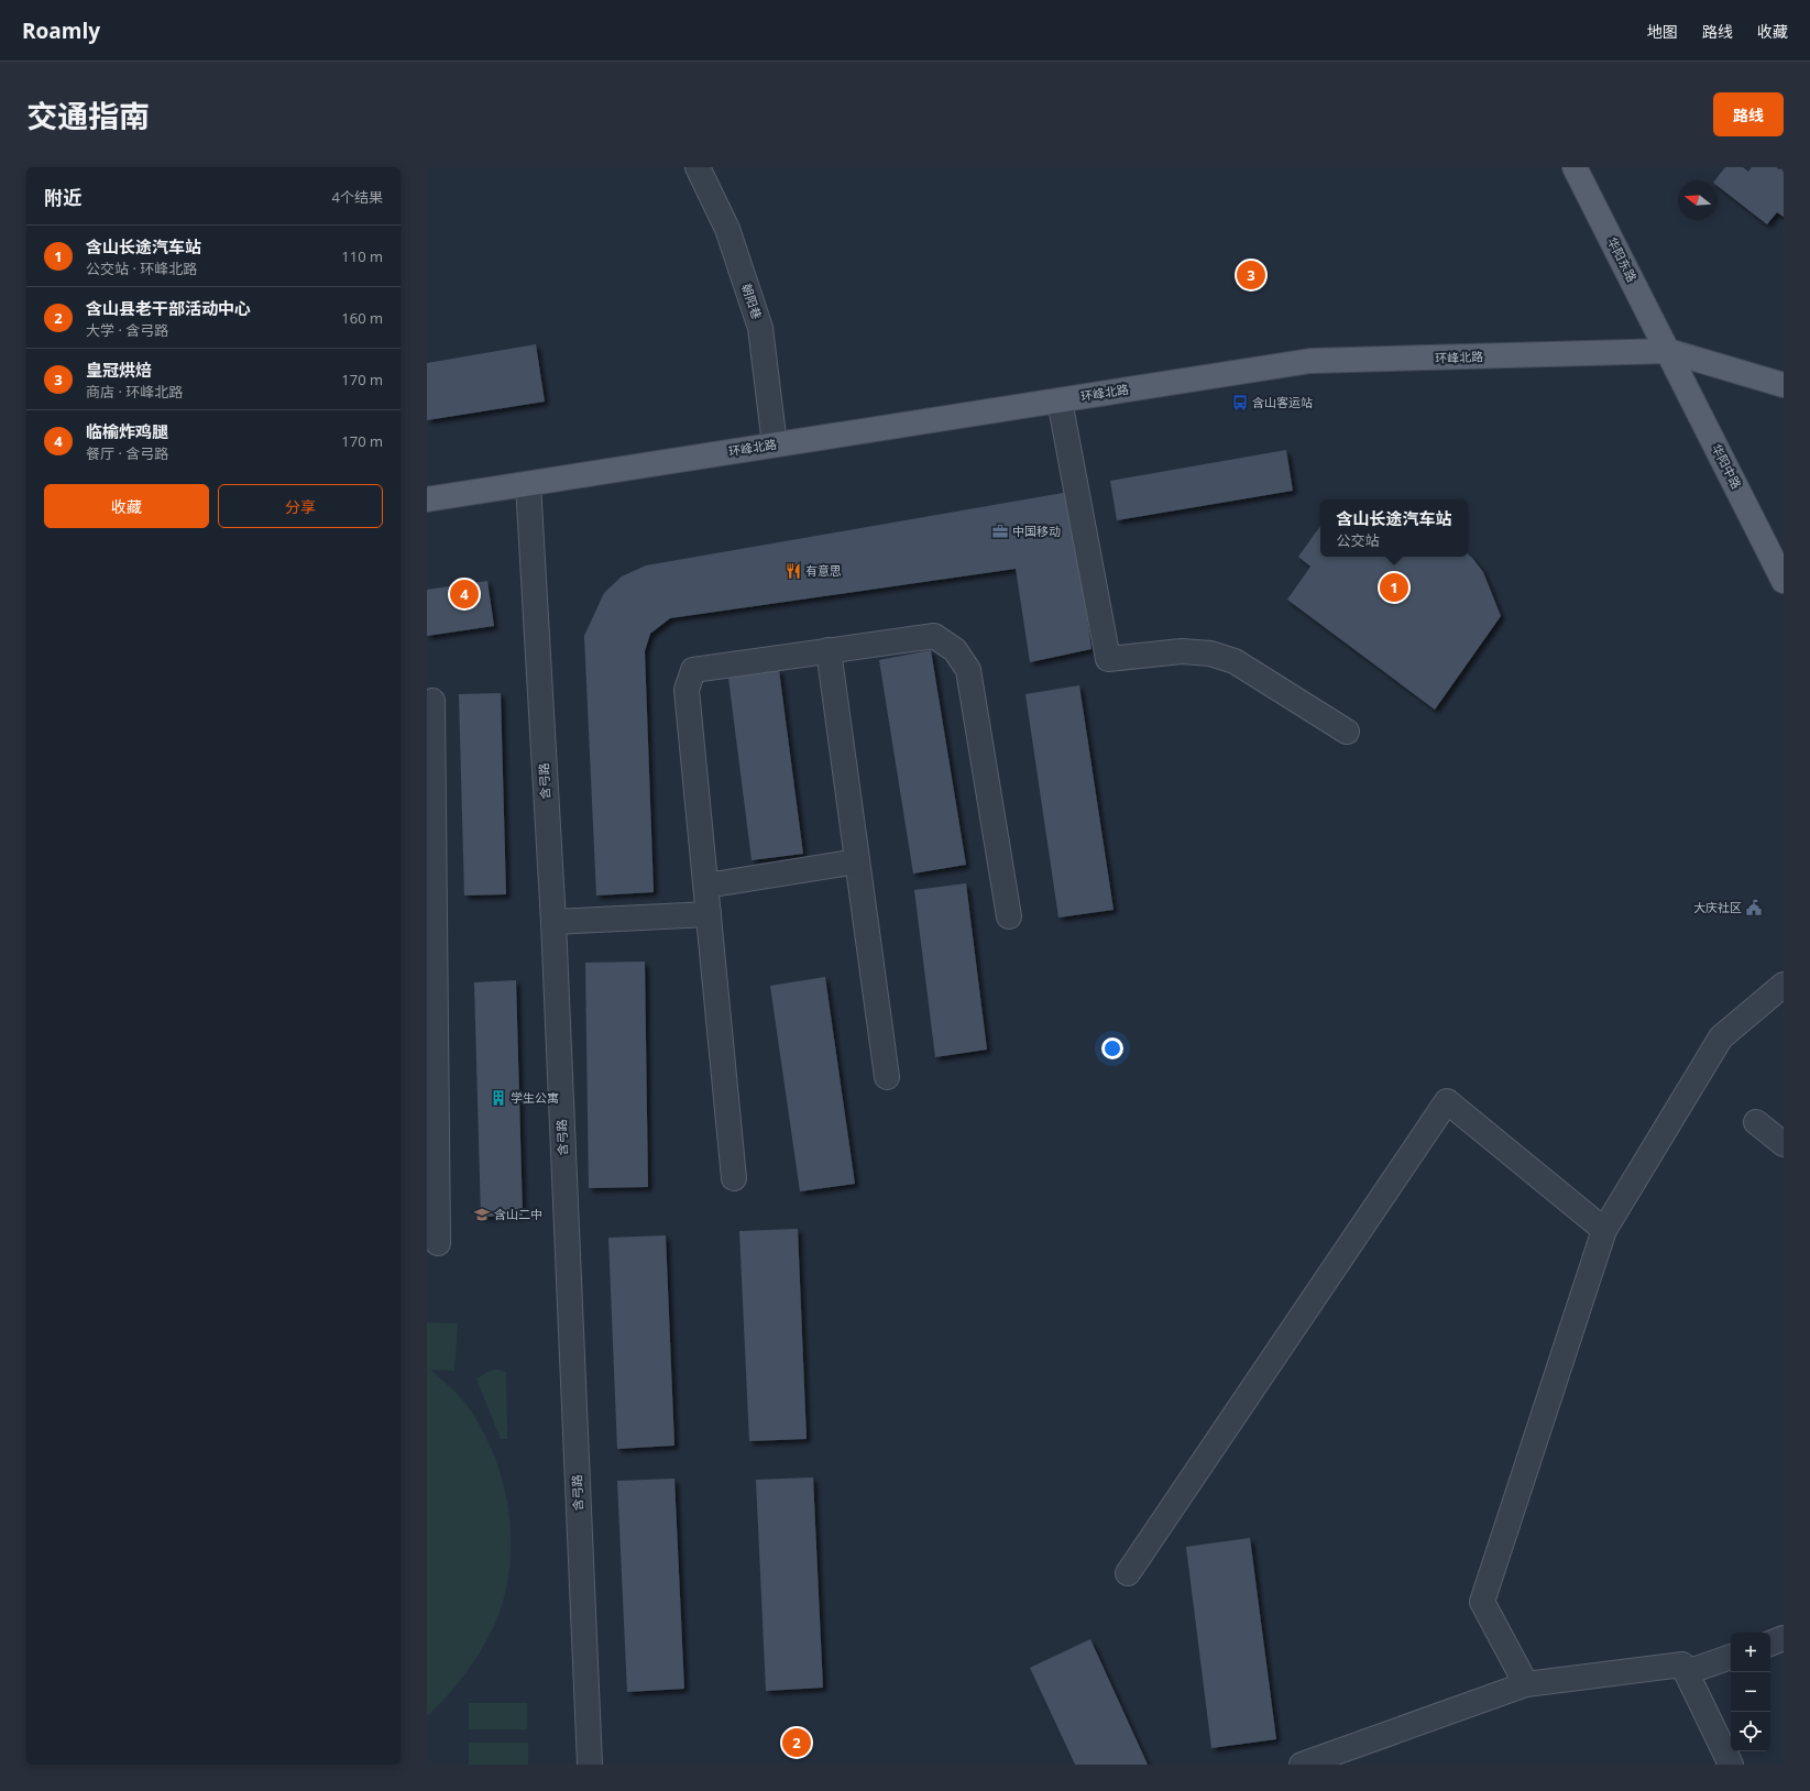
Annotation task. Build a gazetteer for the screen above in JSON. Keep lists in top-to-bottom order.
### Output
{
  "streets": {
    "main road": ["华阳东路", "环峰北路", "华阳中路"],
    "street": ["朝阳巷", "含弓路"]
  },
  "crossings": [
    ["华阳东路", "环峰北路"],
    ["华阳东路", "华阳中路"],
    ["朝阳巷", "环峰北路"],
    ["环峰北路", "华阳中路"],
    ["环峰北路", "含弓路"]
  ],
  "places": {
    "bus stop": ["含山客运站"],
    "office": ["中国移动"],
    "restaurant": ["有意思"],
    "public building": ["大庆社区"],
    "building": ["学生公寓"],
    "school or university": ["含山二中"]
  },
  "north": "left",
  "page": {
    "header": "Roamly",
    "nav": ["地图", "路线", "收藏"],
    "title": "交通指南",
    "buttons": [
      "路线",
      ["收藏", "分享"]
    ],
    "heading": ["附近", "4个结果"],
    "list": [
      {
        "mark": "1",
        "name": "含山长途汽车站",
        "note": "公交站 · 环峰北路",
        "value": "110 m"
      },
      {
        "mark": "2",
        "name": "含山县老干部活动中心",
        "note": "大学 · 含弓路",
        "value": "160 m"
      },
      {
        "mark": "3",
        "name": "皇冠烘焙",
        "note": "商店 · 环峰北路",
        "value": "170 m"
      },
      {
        "mark": "4",
        "name": "临榆炸鸡腿",
        "note": "餐厅 · 含弓路",
        "value": "170 m"
      }
    ],
    "pins": [
      "3",
      "1",
      "4",
      "2"
    ],
    "popup": ["含山长途汽车站", "公交站"],
    "map_buttons": ["+", "−"]
  }
}
